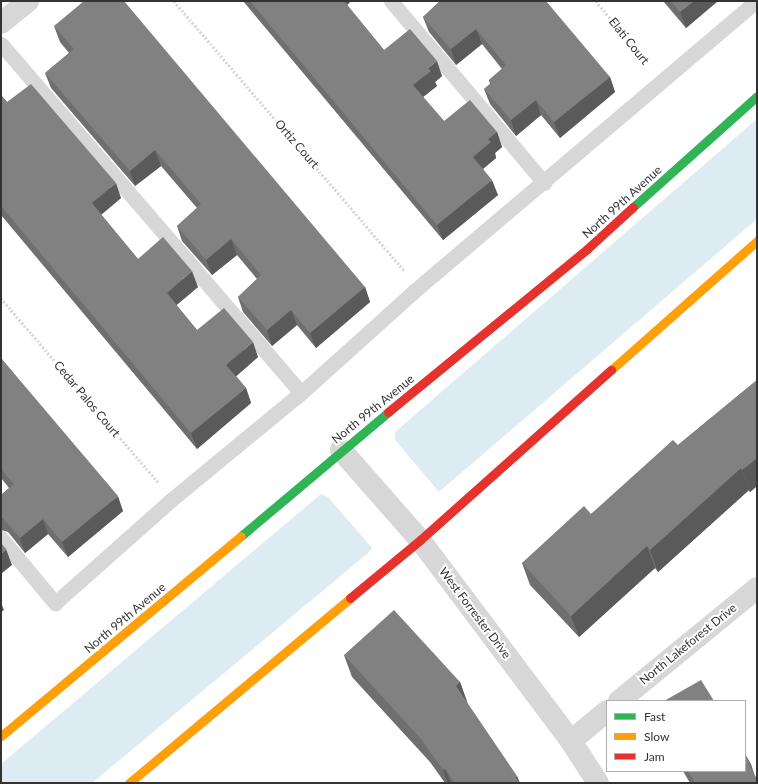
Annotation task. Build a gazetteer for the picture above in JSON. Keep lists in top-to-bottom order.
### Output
{
  "streets": {
    "main road": ["North 99th Avenue"],
    "street": ["West Forrester Drive", "North Lakeforest Drive"],
    "path": ["Elati Court", "Ortiz Court", "Cedar Palos Court"]
  },
  "crossings": [
    ["North 99th Avenue", "West Forrester Drive"]
  ],
  "legend": ["Fast", "Slow", "Jam"]
}
